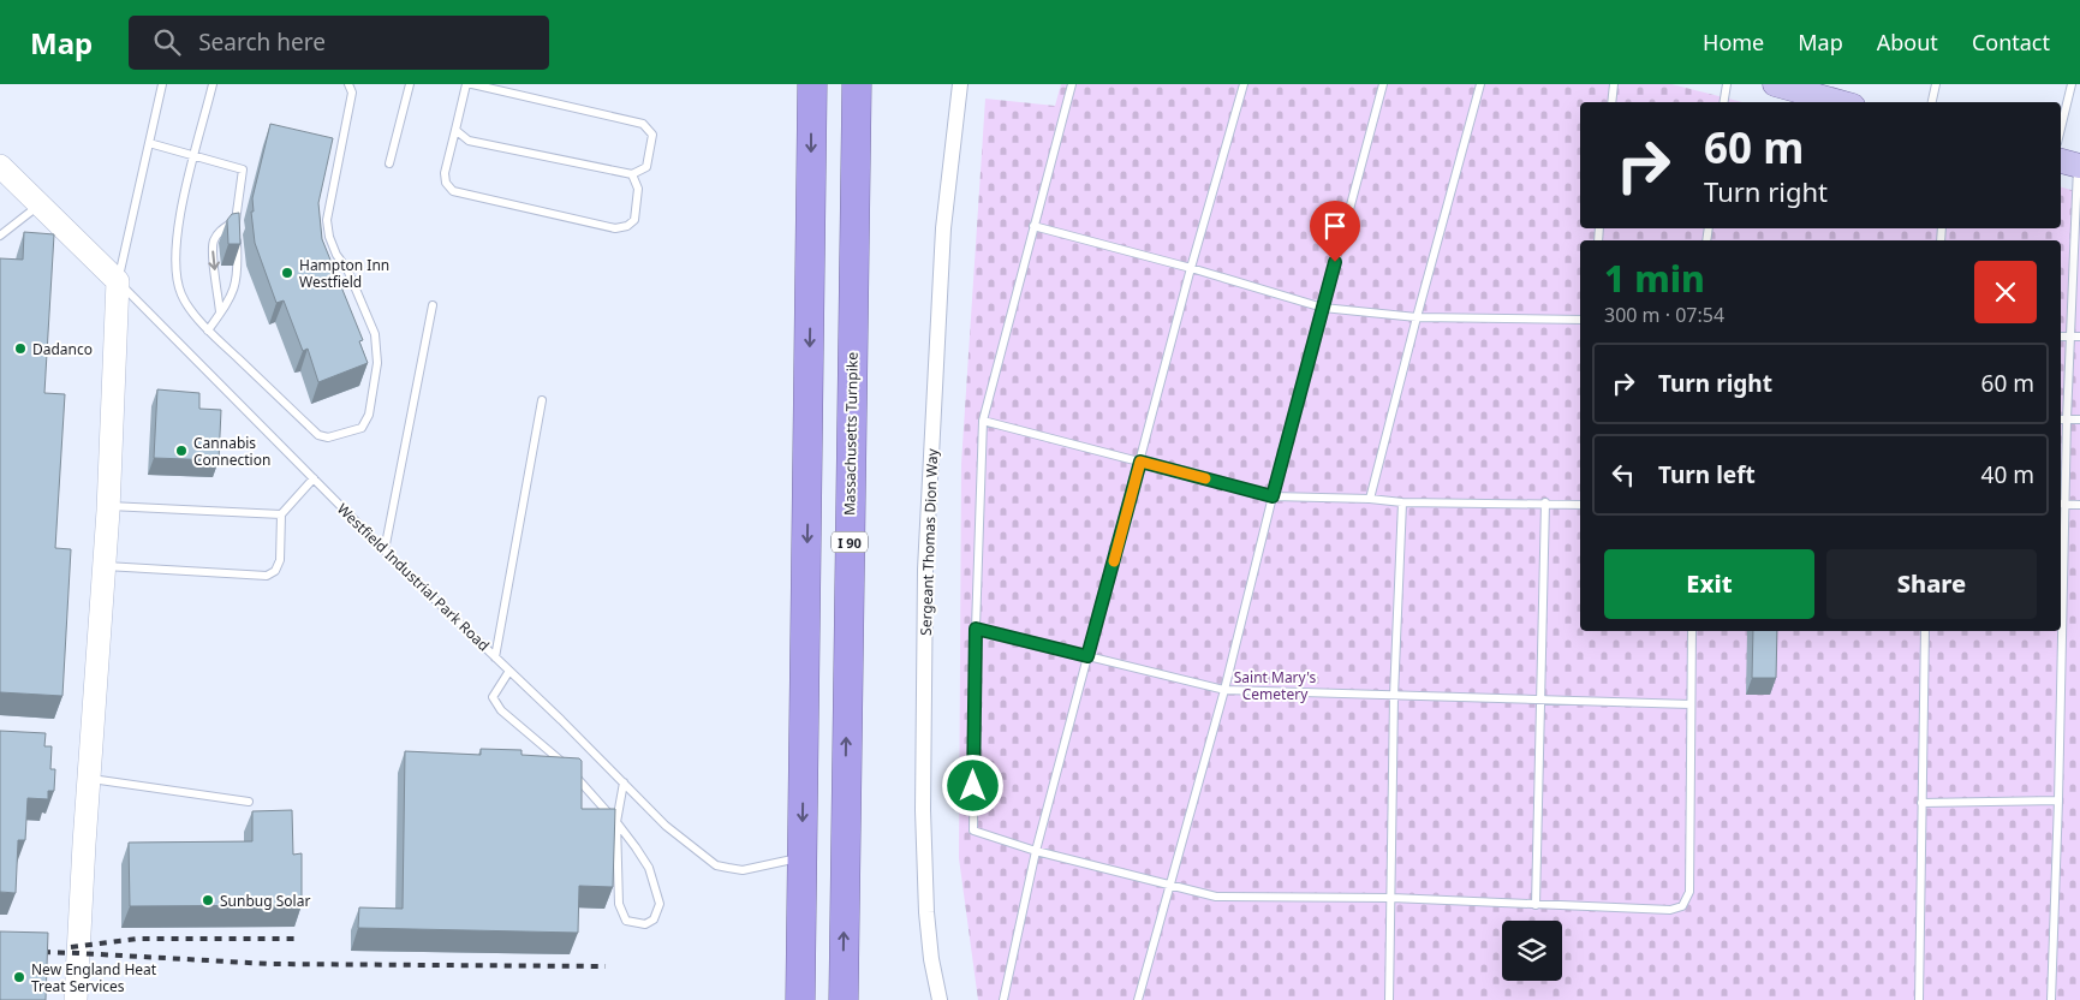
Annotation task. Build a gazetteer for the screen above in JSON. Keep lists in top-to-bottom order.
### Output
{
  "streets": {
    "highway": ["Massachusetts Turnpike", "I 90"],
    "street": ["Sergeant Thomas Dion Way", "Westfield Industrial Park Road"]
  },
  "parks": ["Saint Mary's Cemetery"],
  "places": [
    "Hampton Inn Westfield",
    "Dadanco",
    "Cannabis Connection",
    "Sunbug Solar",
    "New England Heat Treat Services"
  ],
  "page": {
    "header": "Map",
    "search": "Search here",
    "nav": [
      "Home",
      "Map",
      "About",
      "Contact"
    ],
    "turn": ["60 m", "Turn right"],
    "heading": ["1 min", "300 m · 07:54"],
    "list": [
      {
        "name": "Turn right",
        "value": "60 m"
      },
      {
        "name": "Turn left",
        "value": "40 m"
      }
    ],
    "buttons": ["Exit", "Share"]
  }
}
